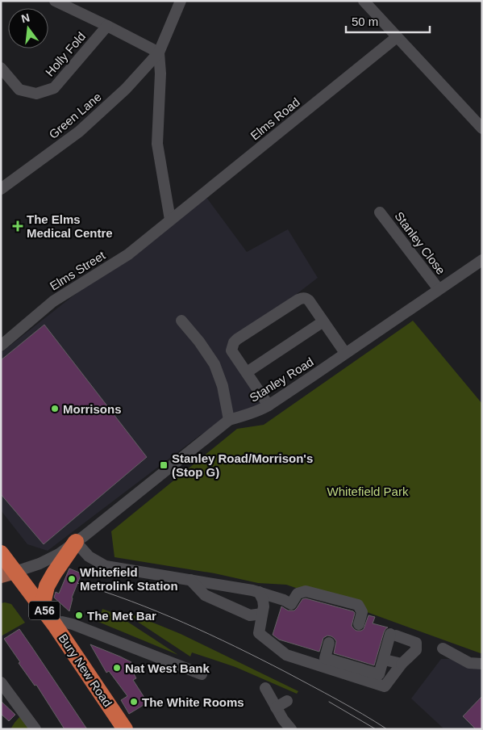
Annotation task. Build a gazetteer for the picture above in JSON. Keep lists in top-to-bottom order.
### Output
{
  "streets": {
    "highway": ["A56", "Bury New Road"],
    "street": [
      "Holly Fold",
      "Green Lane",
      "Elms Road",
      "Stanley Close",
      "Elms Street",
      "Stanley Road"
    ]
  },
  "crossings": [
    ["Elms Road", "Elms Street"],
    ["Stanley Close", "Stanley Road"],
    ["Stanley Road", "Bury New Road"]
  ],
  "parks": ["Whitefield Park"],
  "places": {
    "health": ["The Elms Medical Centre"],
    "other": [
      "Morrisons",
      "Whitefield Metrolink Station",
      "The Met Bar",
      "Nat West Bank",
      "The White Rooms"
    ],
    "transit": ["Stanley Road/Morrison's (Stop G)"]
  },
  "scale_bar": "50 m",
  "north": "top"
}
